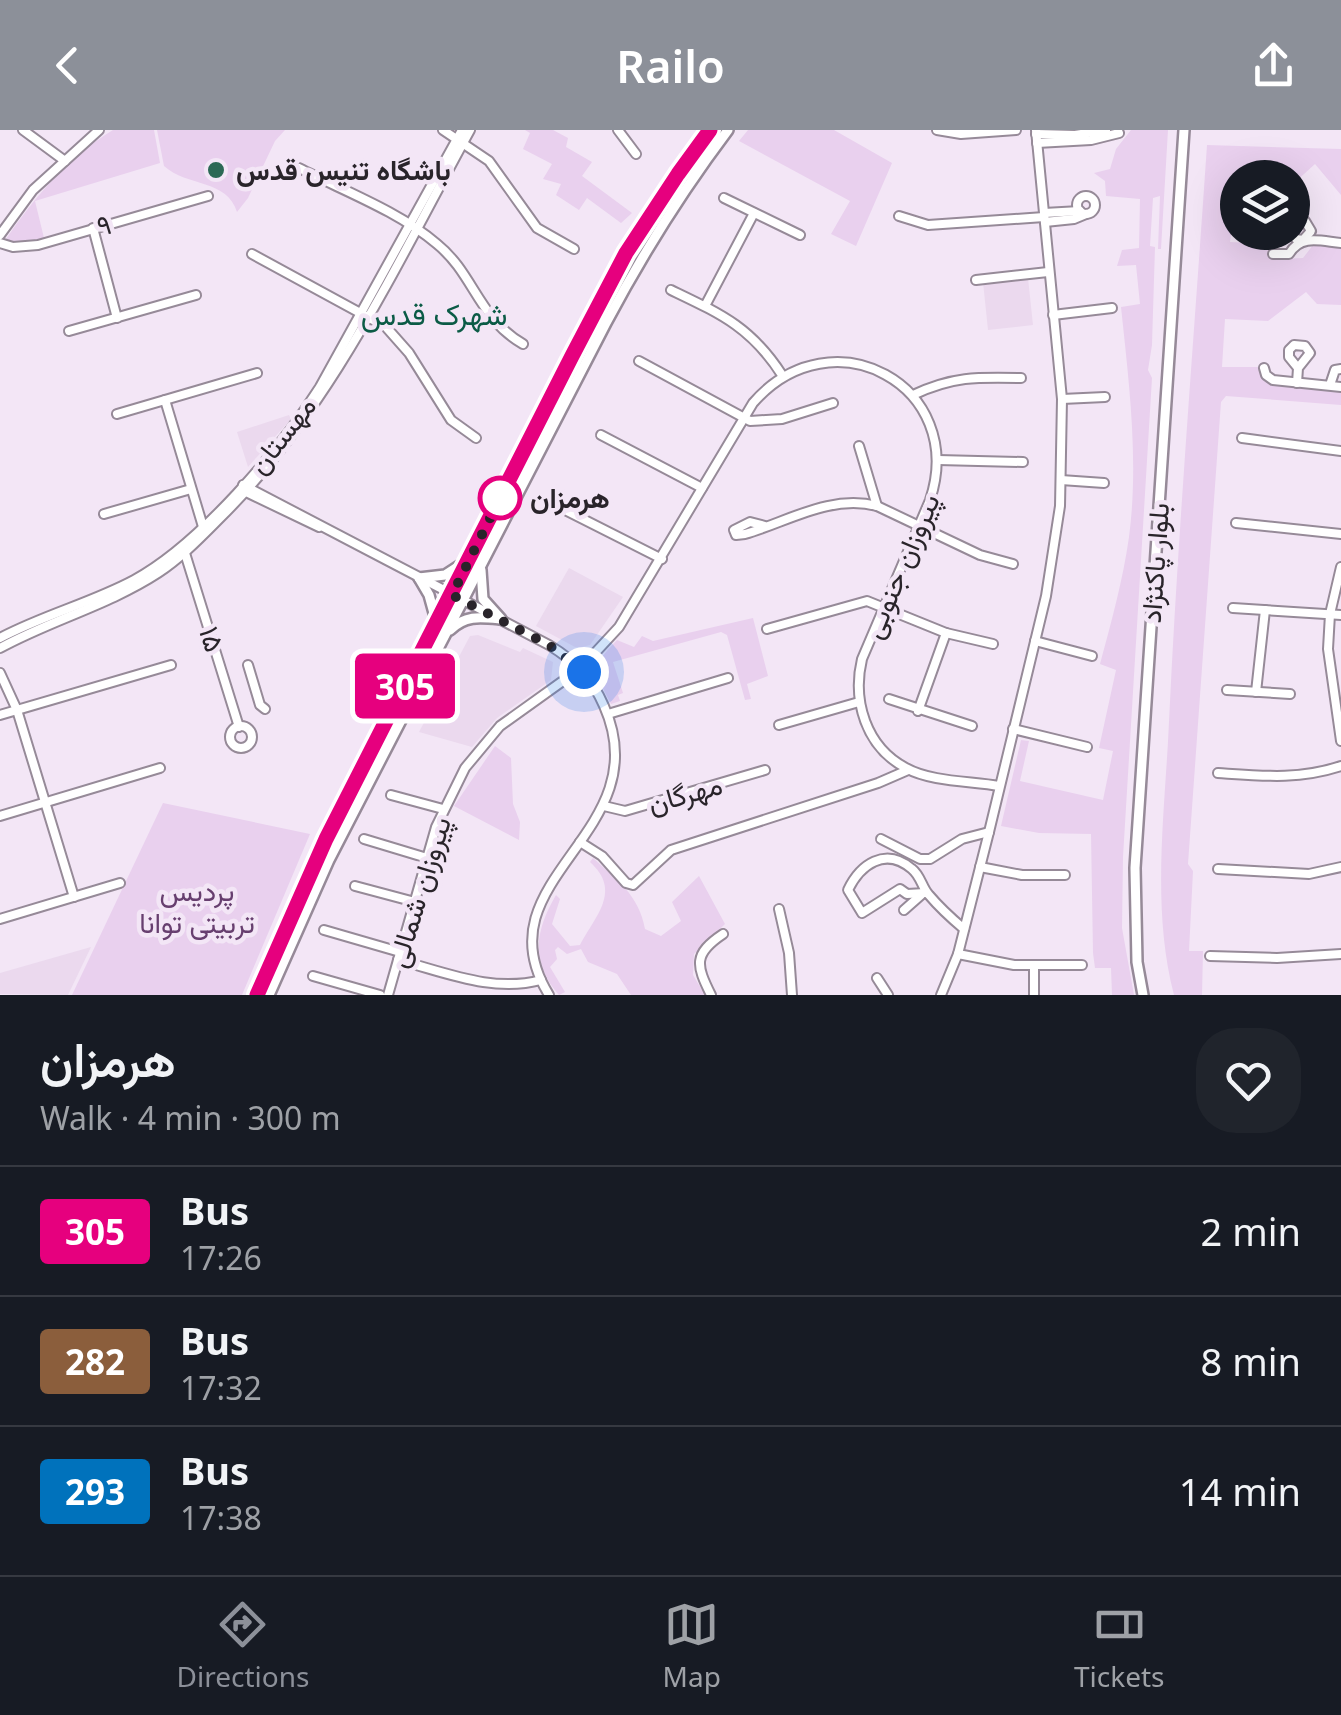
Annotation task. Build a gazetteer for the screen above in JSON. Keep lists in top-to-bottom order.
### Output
{
  "streets": {
    "main road": ["بلوار پاکنژاد"],
    "street": [
      "۹",
      "مهستان",
      "پیروزان جنوبی",
      "۱۵",
      "مهرگان",
      "پیروزان شمالی"
    ]
  },
  "crossings": [
    ["مهستان", "۱۵"]
  ],
  "districts": ["شهرک قدس"],
  "parks": ["پردیس تربیتی توانا"],
  "places": ["باشگاه تنیس قدس", "هرمزان"],
  "lines": ["bus line 305"],
  "page": {
    "header": "Railo",
    "on_map": "305",
    "heading": ["هرمزان", "Walk · 4 min · 300 m"],
    "list": [
      {
        "mark": "305",
        "name": "Bus",
        "note": "17:26",
        "value": "2 min"
      },
      {
        "mark": "282",
        "name": "Bus",
        "note": "17:32",
        "value": "8 min"
      },
      {
        "mark": "293",
        "name": "Bus",
        "note": "17:38",
        "value": "14 min"
      }
    ],
    "tabs": ["Directions", "Map", "Tickets"]
  }
}
